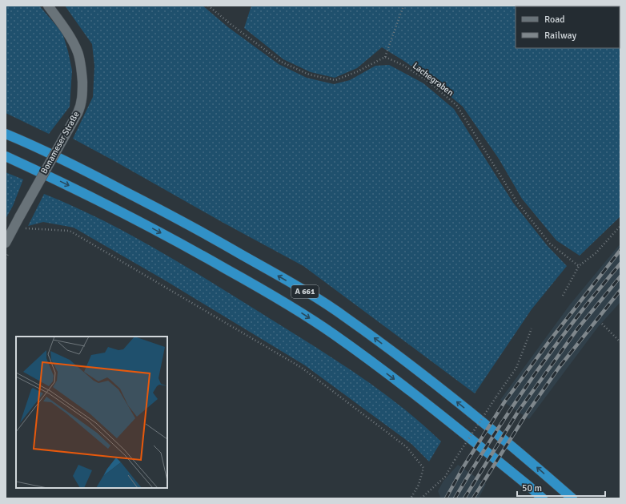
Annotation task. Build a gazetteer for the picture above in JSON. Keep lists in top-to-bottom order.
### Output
{
  "streets": {
    "highway": ["A 661"],
    "street": ["Bonameser Straße"],
    "path": ["Lachegraben"]
  },
  "legend": ["Road", "Railway"],
  "scale_bar": "50 m"
}
